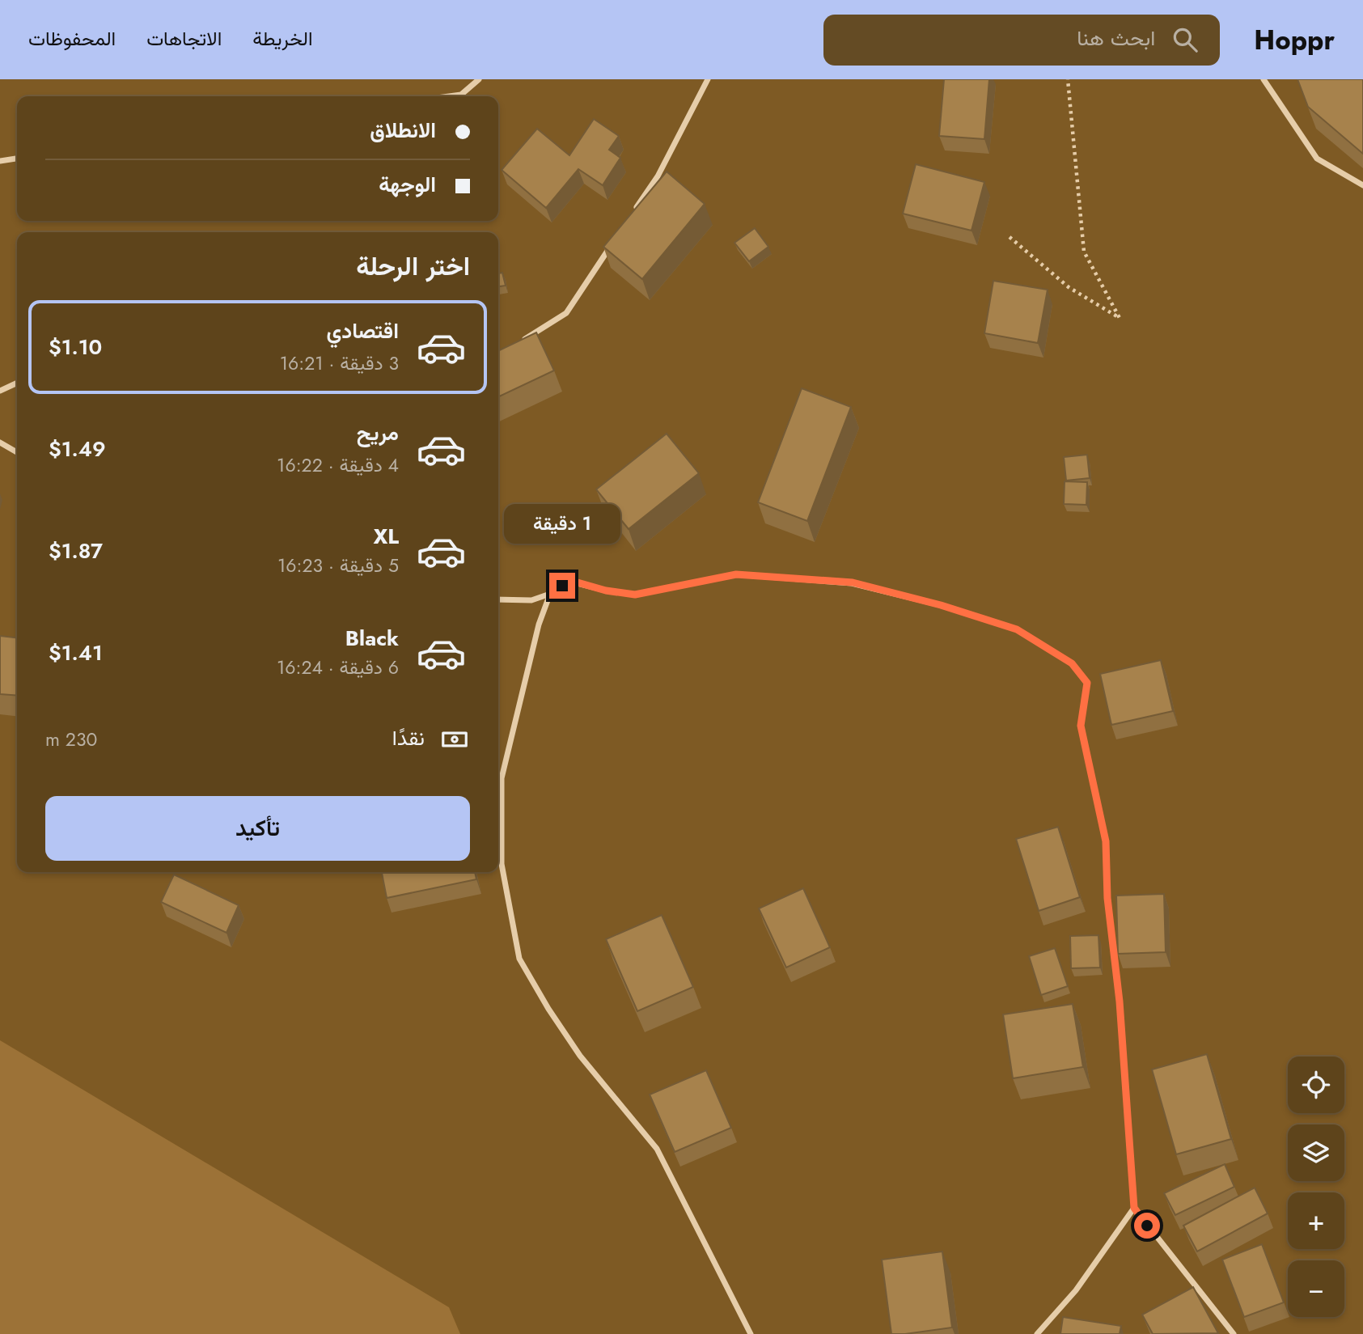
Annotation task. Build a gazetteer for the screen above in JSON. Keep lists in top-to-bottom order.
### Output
{
  "page": {
    "header": "Hoppr",
    "search": "ابحث هنا",
    "nav": ["الخريطة", "الاتجاهات", "المحفوظات"],
    "banner": ["الانطلاق", "الوجهة"],
    "heading": "اختر الرحلة",
    "list": [
      {
        "name": "اقتصادي",
        "note": "3 دقيقة · 16:21",
        "value": "$1.10"
      },
      {
        "name": "مريح",
        "note": "4 دقيقة · 16:22",
        "value": "$1.49"
      },
      {
        "name": "XL",
        "note": "5 دقيقة · 16:23",
        "value": "$1.87"
      },
      {
        "name": "Black",
        "note": "6 دقيقة · 16:24",
        "value": "$1.41"
      }
    ],
    "bubble": "1 دقيقة",
    "pay": ["نقدًا", "230 m"],
    "buttons": "تأكيد",
    "map_buttons": ["+", "−"]
  }
}
